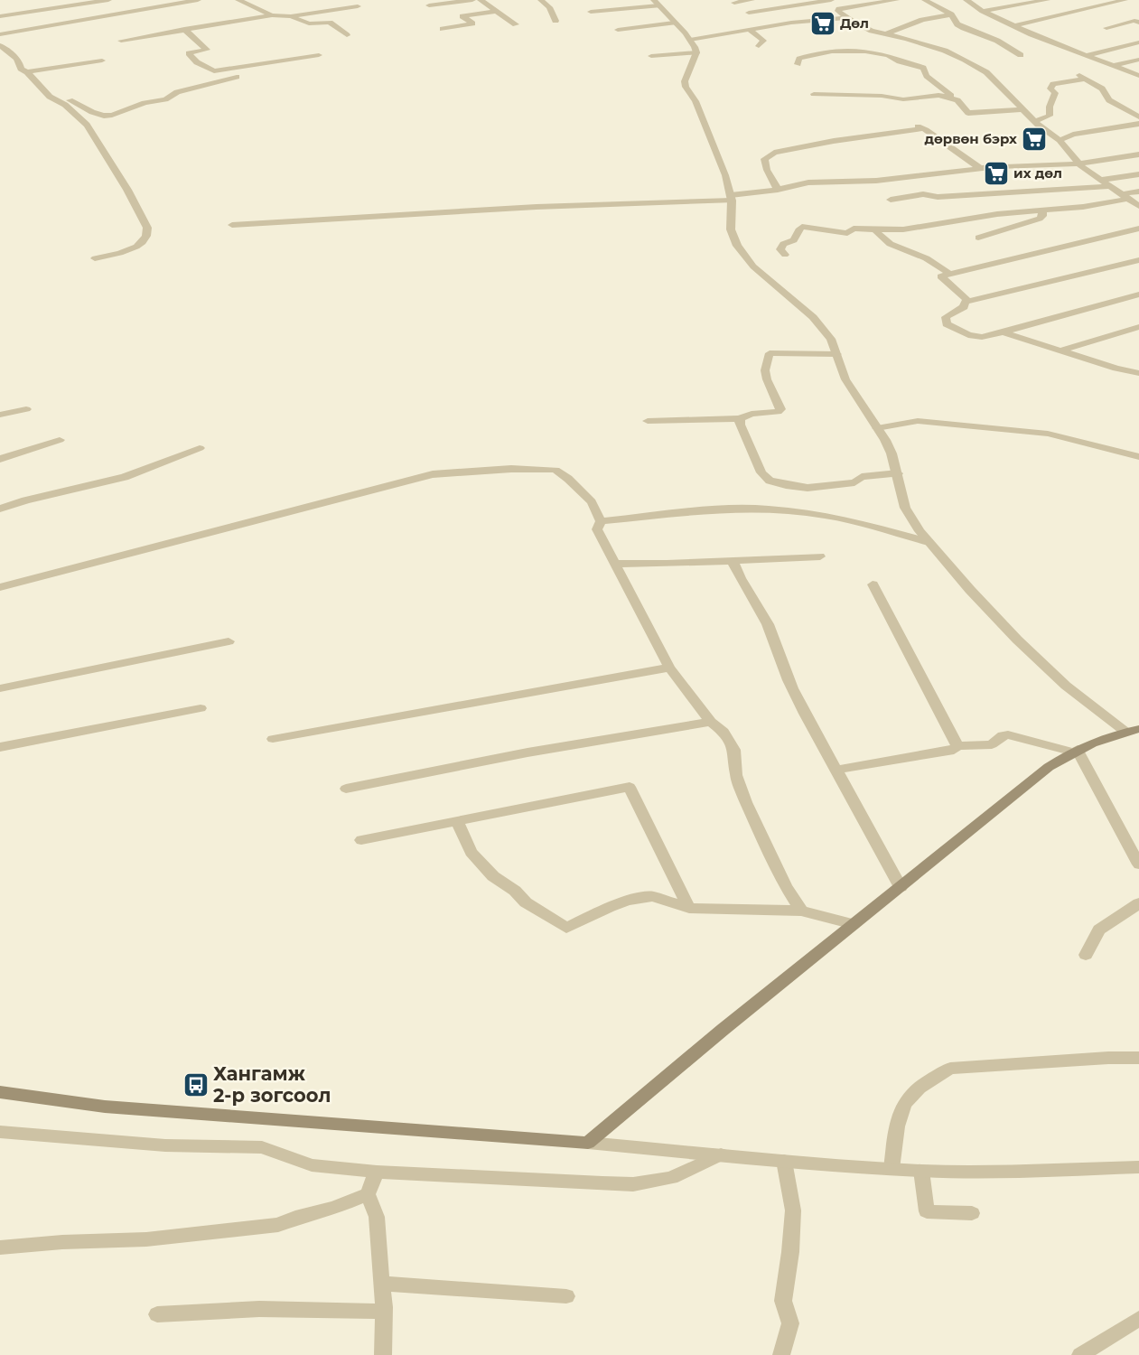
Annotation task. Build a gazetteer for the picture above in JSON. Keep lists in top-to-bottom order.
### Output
{
  "places": {
    "supermarket": ["Дөл", "дөрвөн бэрх", "их дөл"],
    "bus stop": ["Хангамж 2-р зогсоол"]
  }
}
